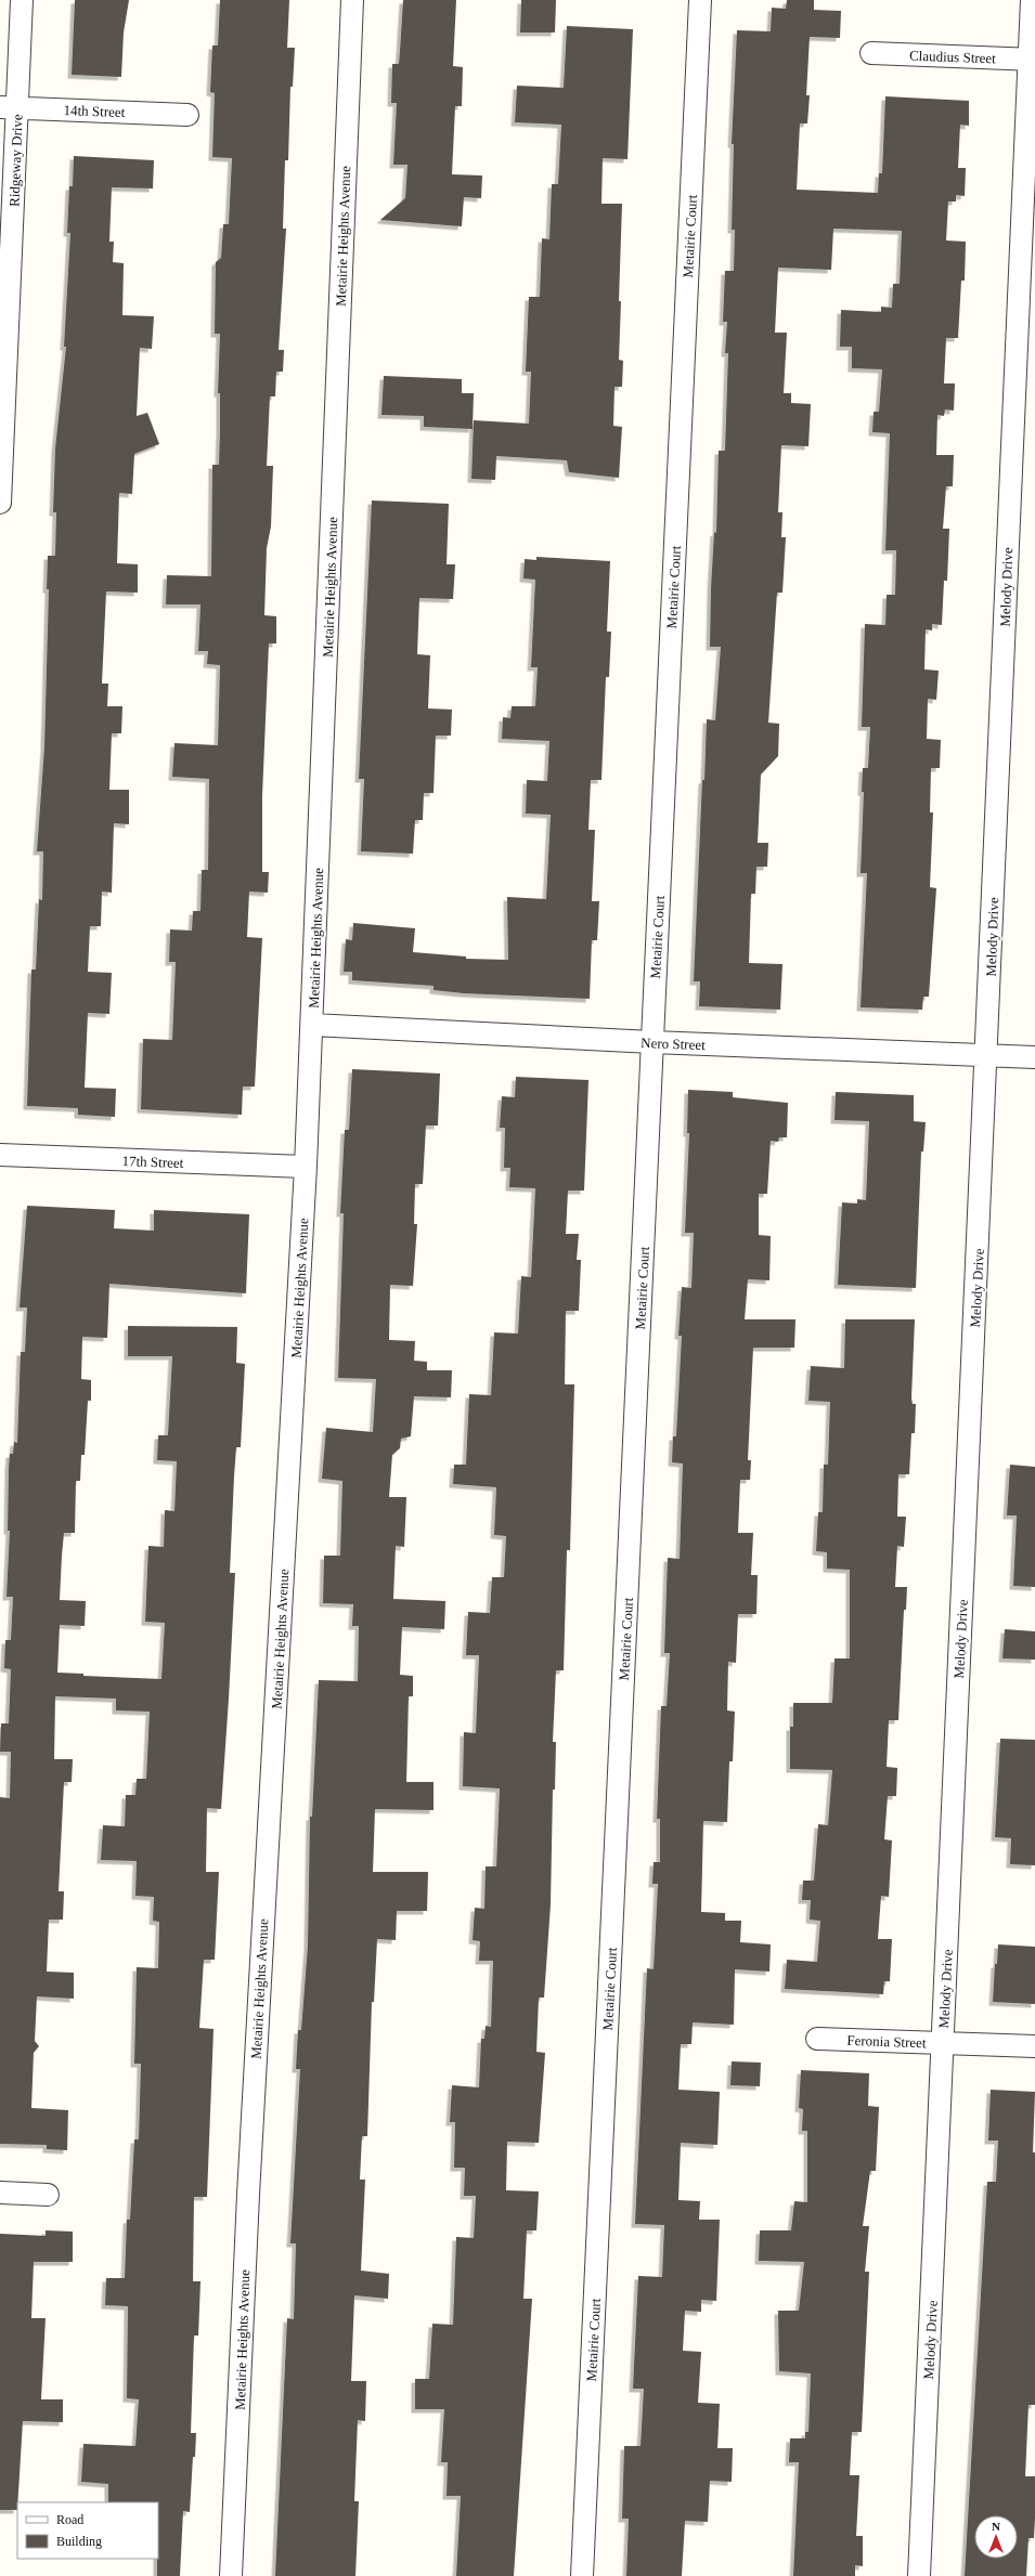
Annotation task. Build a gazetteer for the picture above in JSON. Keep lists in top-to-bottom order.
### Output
{
  "streets": {
    "street": [
      "Claudius Street",
      "14th Street",
      "Ridgeway Drive",
      "Metairie Heights Avenue",
      "Metairie Court",
      "Melody Drive",
      "Nero Street",
      "17th Street",
      "Feronia Street"
    ]
  },
  "crossings": [
    ["Claudius Street", "Melody Drive"],
    ["14th Street", "Ridgeway Drive"],
    ["Metairie Heights Avenue", "Nero Street"],
    ["Metairie Heights Avenue", "17th Street"],
    ["Metairie Court", "Nero Street"],
    ["Melody Drive", "Nero Street"],
    ["Melody Drive", "Feronia Street"]
  ],
  "legend": ["Road", "Building"],
  "north": "top"
}
